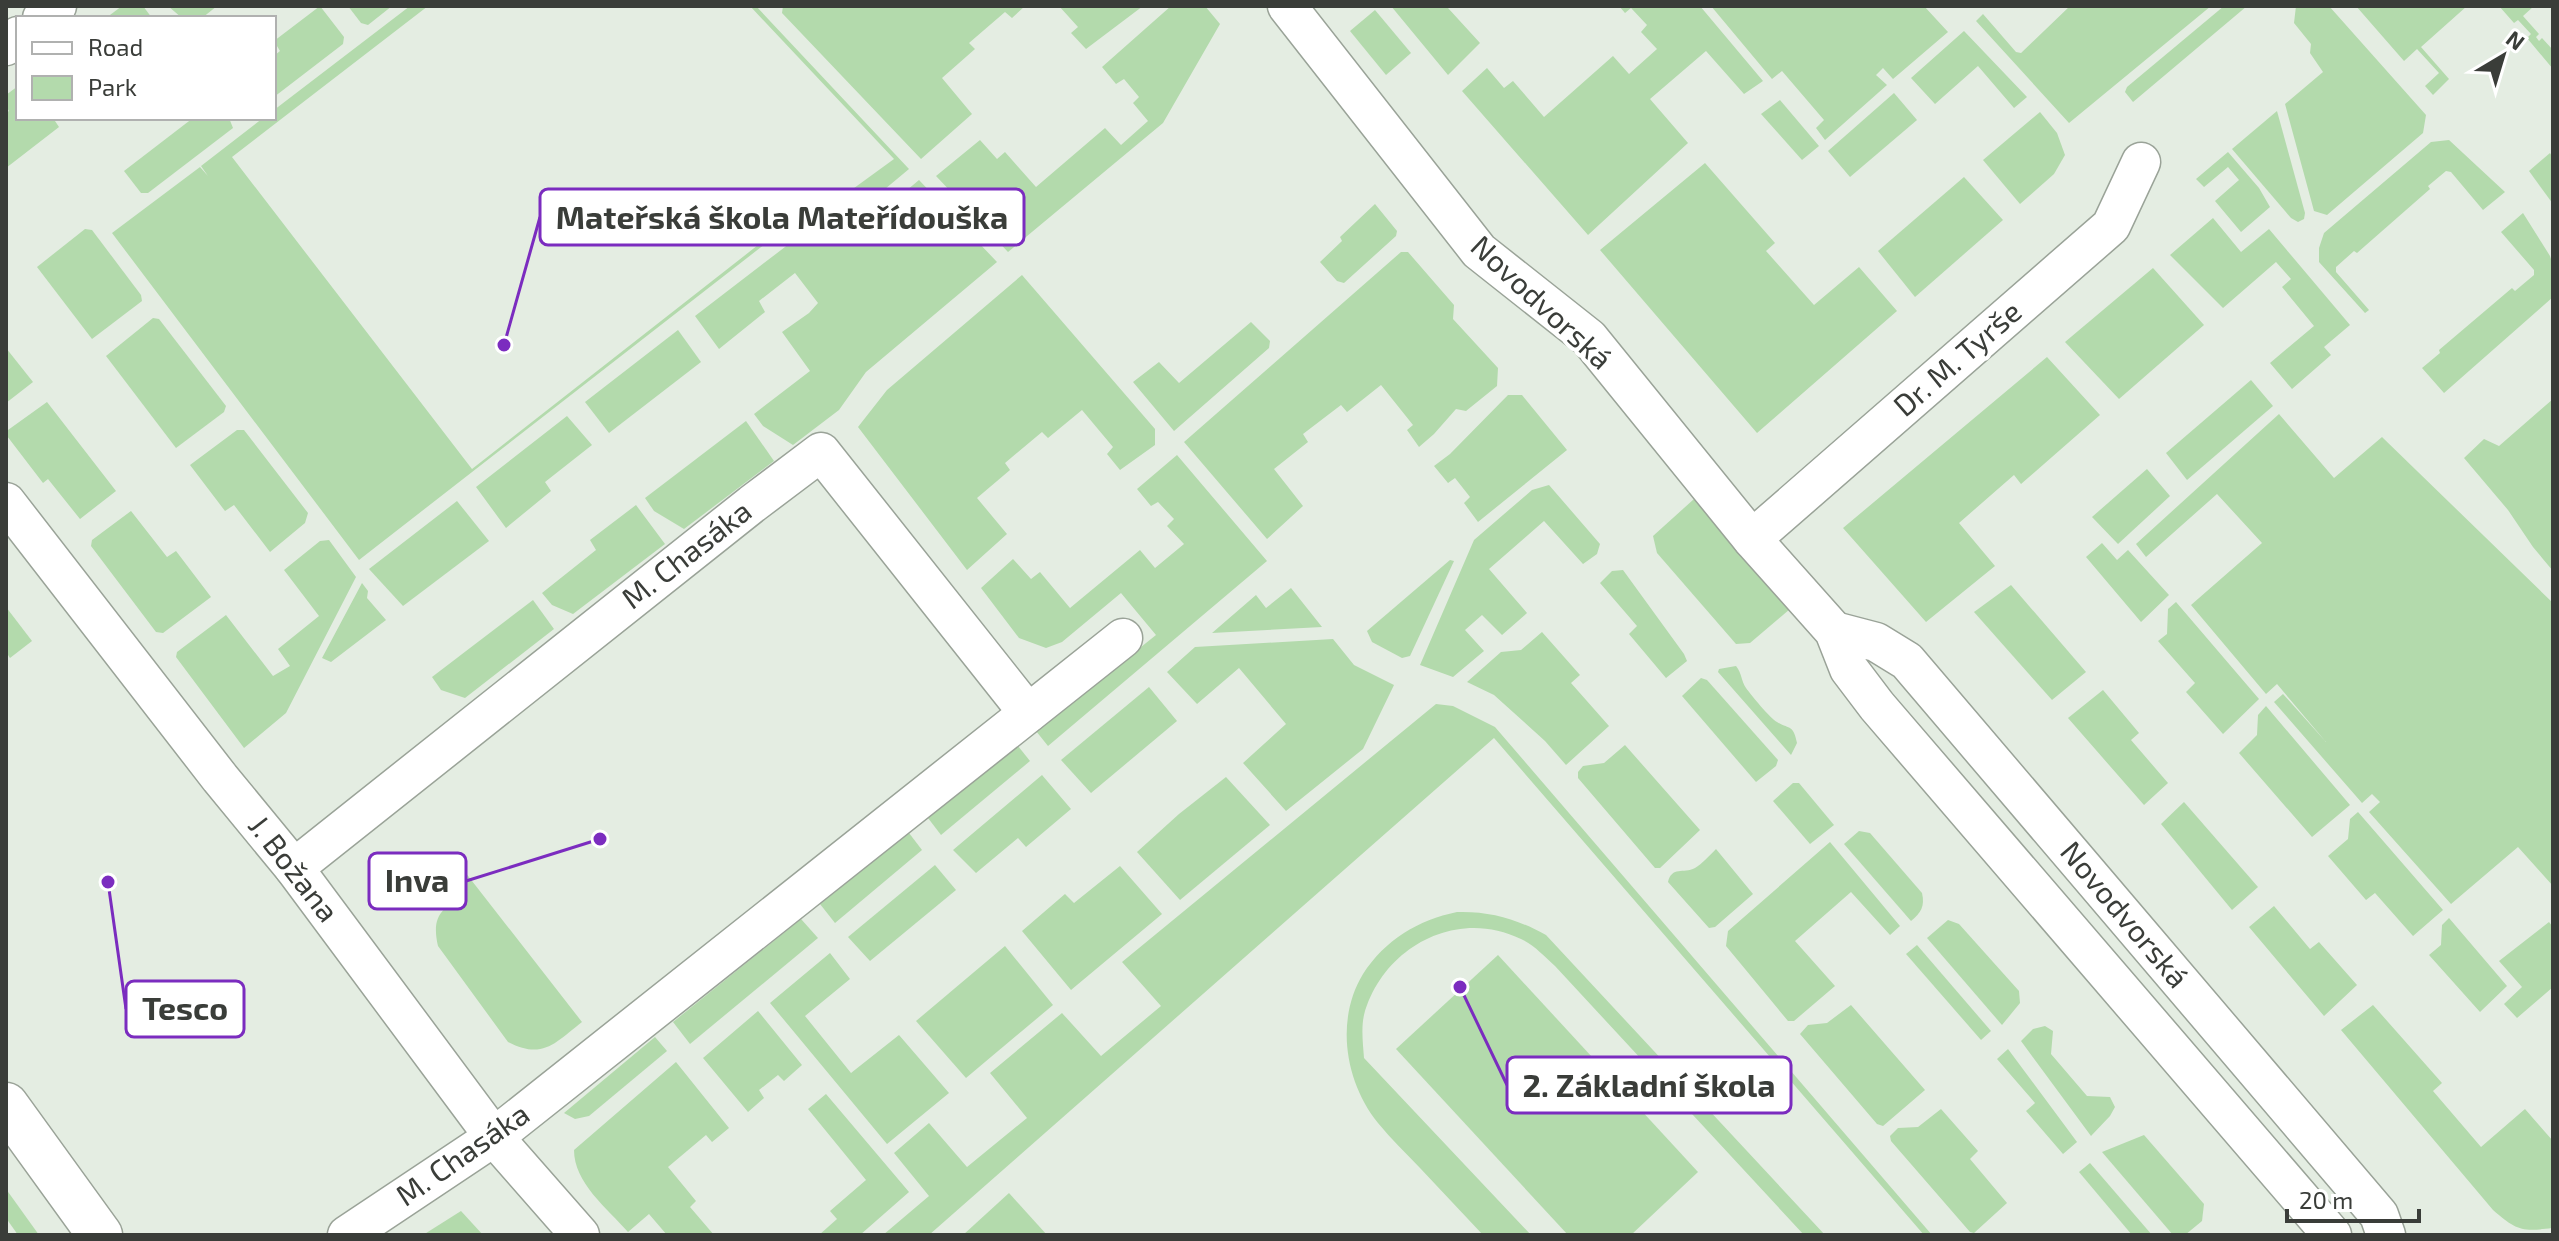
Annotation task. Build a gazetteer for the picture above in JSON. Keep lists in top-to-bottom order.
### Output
{
  "streets": {
    "street": [
      "Novodvorská",
      "Dr. M. Tyrše",
      "M. Chasáka",
      "J. Božana"
    ]
  },
  "crossings": [
    ["Novodvorská", "Dr. M. Tyrše"],
    ["M. Chasáka", "J. Božana"]
  ],
  "places": [
    "Mateřská škola Mateřídouška",
    "Inva",
    "Tesco",
    "2. Základní škola"
  ],
  "legend": ["Road", "Park"],
  "scale_bar": "20 m",
  "north": "top right"
}
